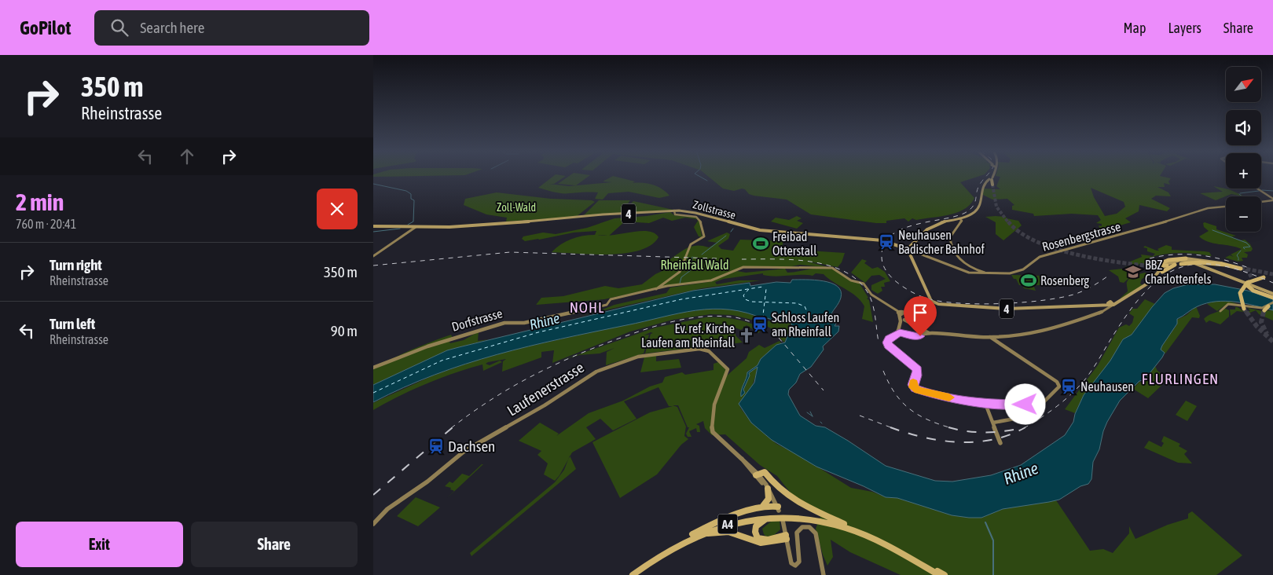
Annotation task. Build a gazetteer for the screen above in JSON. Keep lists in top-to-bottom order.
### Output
{
  "streets": {
    "highway": ["A4"],
    "main road": ["Zollstrasse", "4"],
    "street": ["Rosenbergstrasse", "Dorfstrasse", "Laufenerstrasse"]
  },
  "districts": ["NOHL", "FLURLINGEN"],
  "water": ["Rhine"],
  "parks": ["Zoll-Wald", "Rheinfall Wald"],
  "places": {
    "station": [
      "Neuhausen Badischer Bahnhof",
      "Schloss Laufen am Rheinfall",
      "Neuhausen",
      "Dachsen"
    ],
    "sports": ["Freibad Otterstall", "Rosenberg"],
    "school or university": ["BBZ Charlottenfels"],
    "church": ["Ev. ref. Kirche Laufen am Rheinfall"]
  },
  "north": "top right",
  "page": {
    "header": "GoPilot",
    "search": "Search here",
    "nav": ["Map", "Layers", "Share"],
    "turn": ["350 m", "Rheinstrasse"],
    "map_buttons": ["+", "−"],
    "heading": ["2 min", "760 m · 20:41"],
    "list": [
      {
        "name": "Turn right",
        "note": "Rheinstrasse",
        "value": "350 m"
      },
      {
        "name": "Turn left",
        "note": "Rheinstrasse",
        "value": "90 m"
      }
    ],
    "buttons": ["Exit", "Share"]
  }
}
